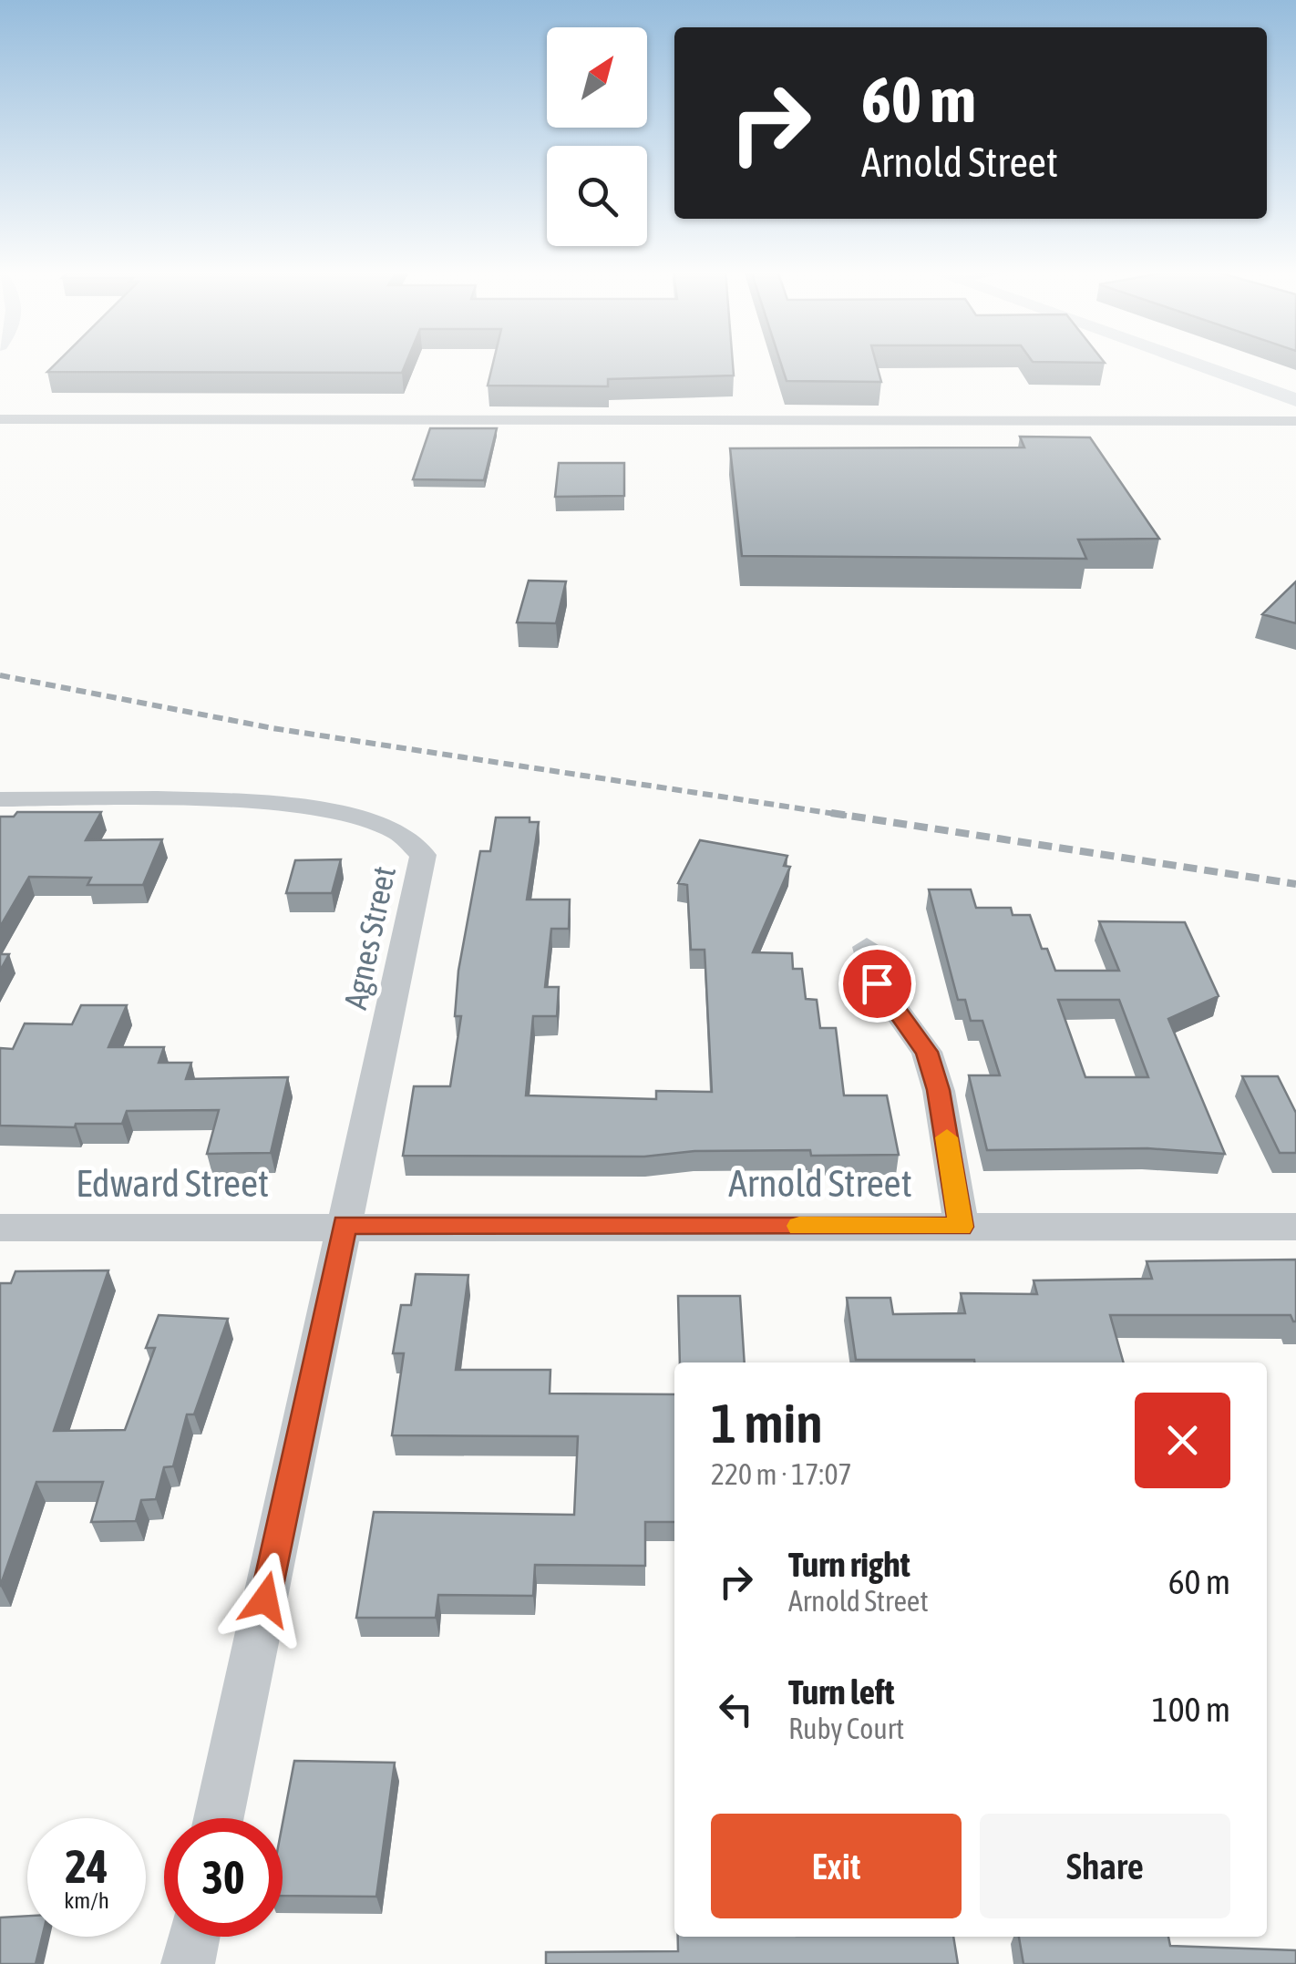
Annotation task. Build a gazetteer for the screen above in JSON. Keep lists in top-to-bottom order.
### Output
{
  "streets": {
    "street": ["Agnes Street", "Edward Street", "Arnold Street"]
  },
  "crossings": [
    ["Agnes Street", "Edward Street"],
    ["Agnes Street", "Arnold Street"],
    ["Edward Street", "Arnold Street"]
  ],
  "north": "top right",
  "page": {
    "turn": ["60 m", "Arnold Street"],
    "heading": ["1 min", "220 m · 17:07"],
    "list": [
      {
        "name": "Turn right",
        "note": "Arnold Street",
        "value": "60 m"
      },
      {
        "name": "Turn left",
        "note": "Ruby Court",
        "value": "100 m"
      }
    ],
    "buttons": ["Exit", "Share"],
    "speed": "24 km/h",
    "limit": "30"
  }
}
